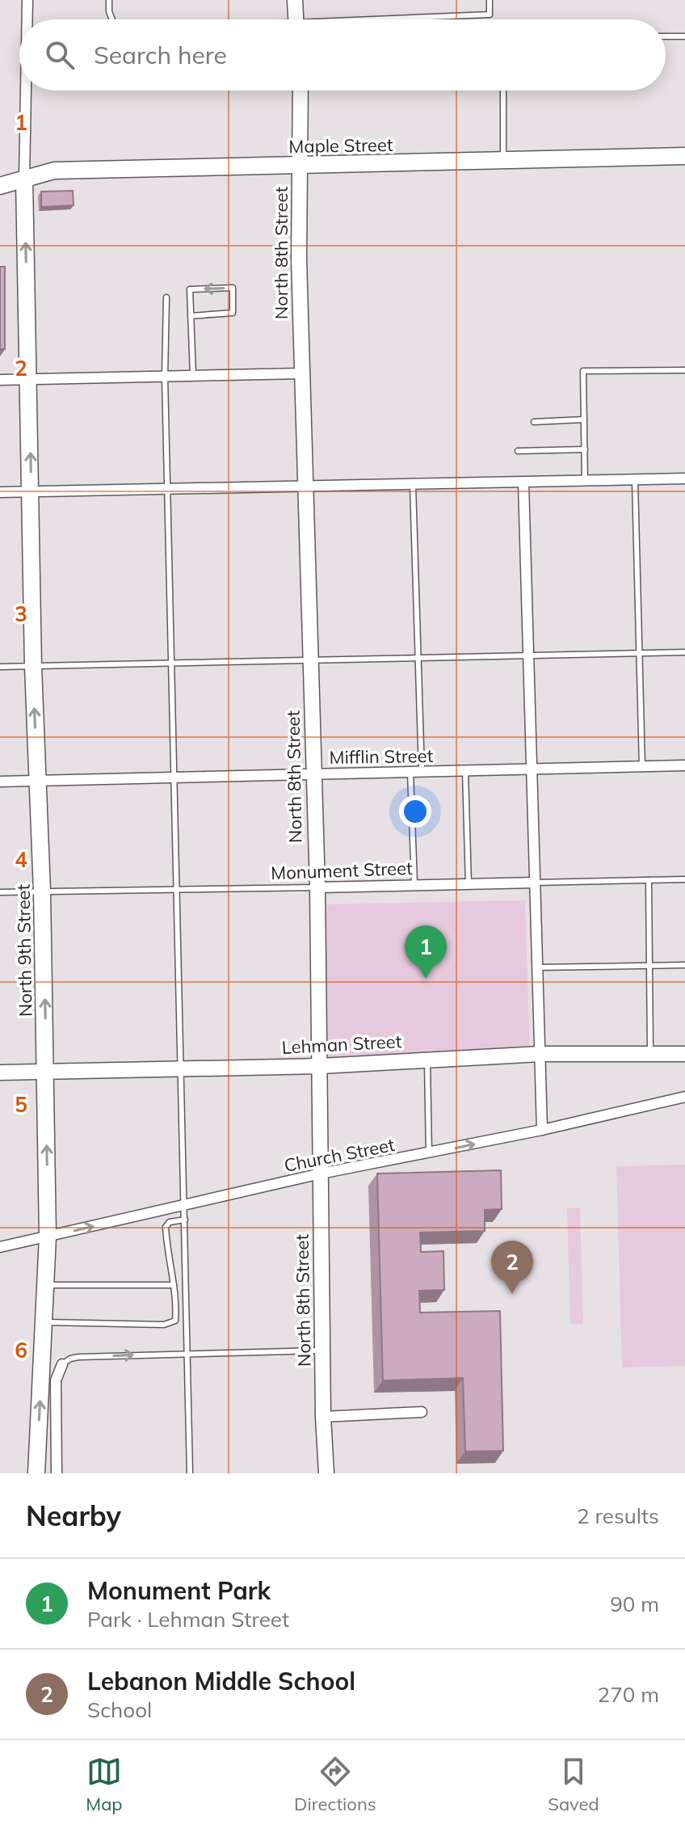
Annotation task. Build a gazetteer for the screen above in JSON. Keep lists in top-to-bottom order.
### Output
{
  "streets": {
    "main road": ["Maple Street", "North 9th Street"],
    "street": [
      "North 8th Street",
      "Mifflin Street",
      "Monument Street",
      "Lehman Street",
      "Church Street"
    ]
  },
  "crossings": [
    ["Maple Street", "North 8th Street"],
    ["Maple Street", "North 9th Street"],
    ["North 8th Street", "Mifflin Street"],
    ["North 8th Street", "Monument Street"],
    ["North 8th Street", "Lehman Street"],
    ["North 8th Street", "Church Street"],
    ["Mifflin Street", "North 9th Street"],
    ["Monument Street", "North 9th Street"],
    ["North 9th Street", "Lehman Street"],
    ["North 9th Street", "Church Street"]
  ],
  "one_way": ["North 9th Street", "Church Street"],
  "page": {
    "search": "Search here",
    "pins": ["1", "2"],
    "heading": ["Nearby", "2 results"],
    "list": [
      {
        "mark": "1",
        "name": "Monument Park",
        "note": "Park · Lehman Street",
        "value": "90 m"
      },
      {
        "mark": "2",
        "name": "Lebanon Middle School",
        "note": "School",
        "value": "270 m"
      }
    ],
    "nav": ["Map", "Directions", "Saved"]
  },
  "grid": {
    "rows": [
      "1",
      "2",
      "3",
      "4",
      "5",
      "6"
    ]
  }
}
